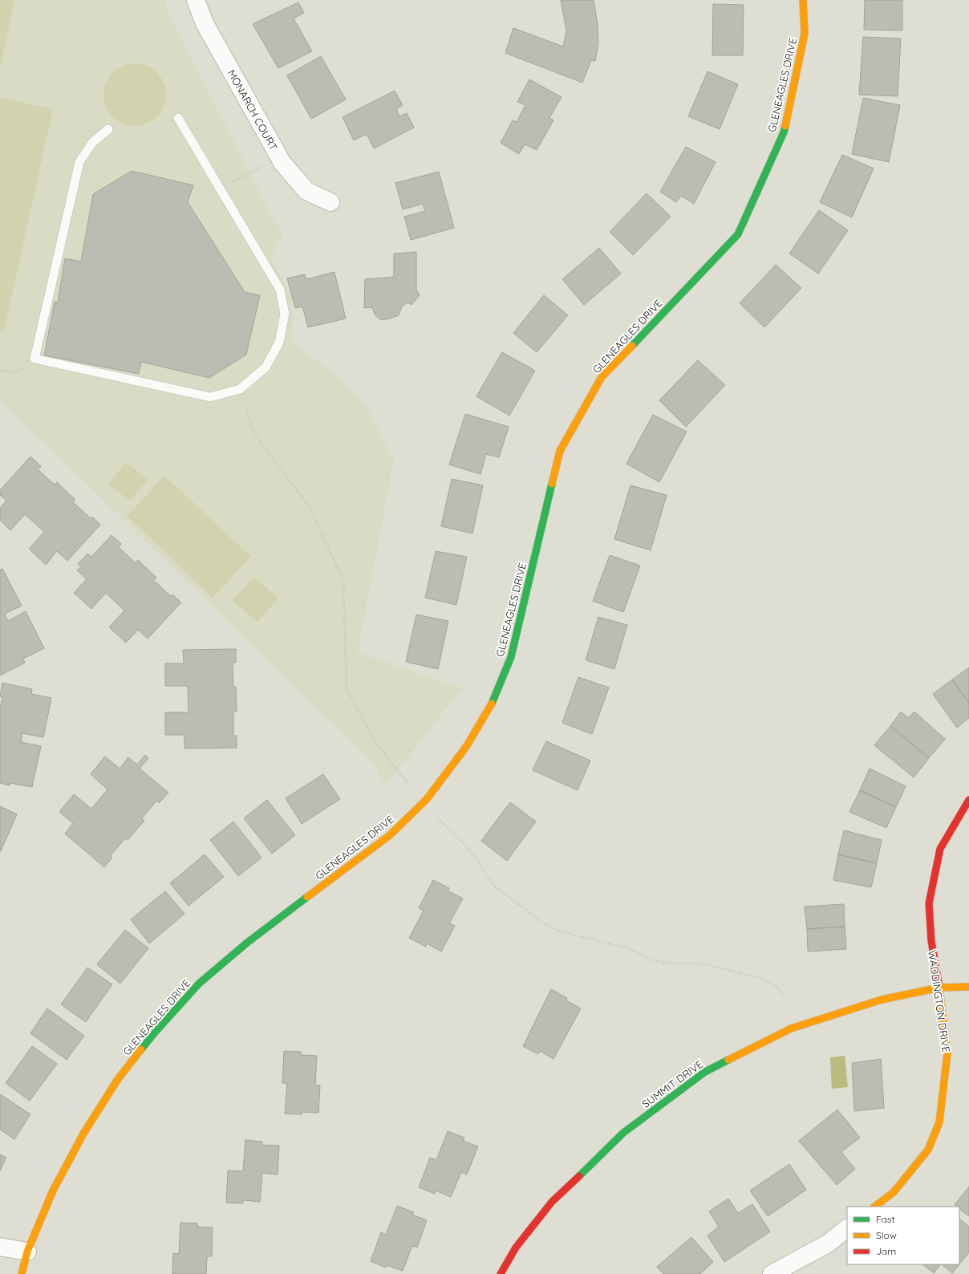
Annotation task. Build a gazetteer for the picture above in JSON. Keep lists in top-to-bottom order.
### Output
{
  "streets": {
    "street": [
      "GLENEAGLES DRIVE",
      "MONARCH COURT",
      "WADDINGTON DRIVE",
      "SUMMIT DRIVE"
    ]
  },
  "crossings": [
    ["WADDINGTON DRIVE", "SUMMIT DRIVE"]
  ],
  "legend": ["Fast", "Slow", "Jam"]
}
